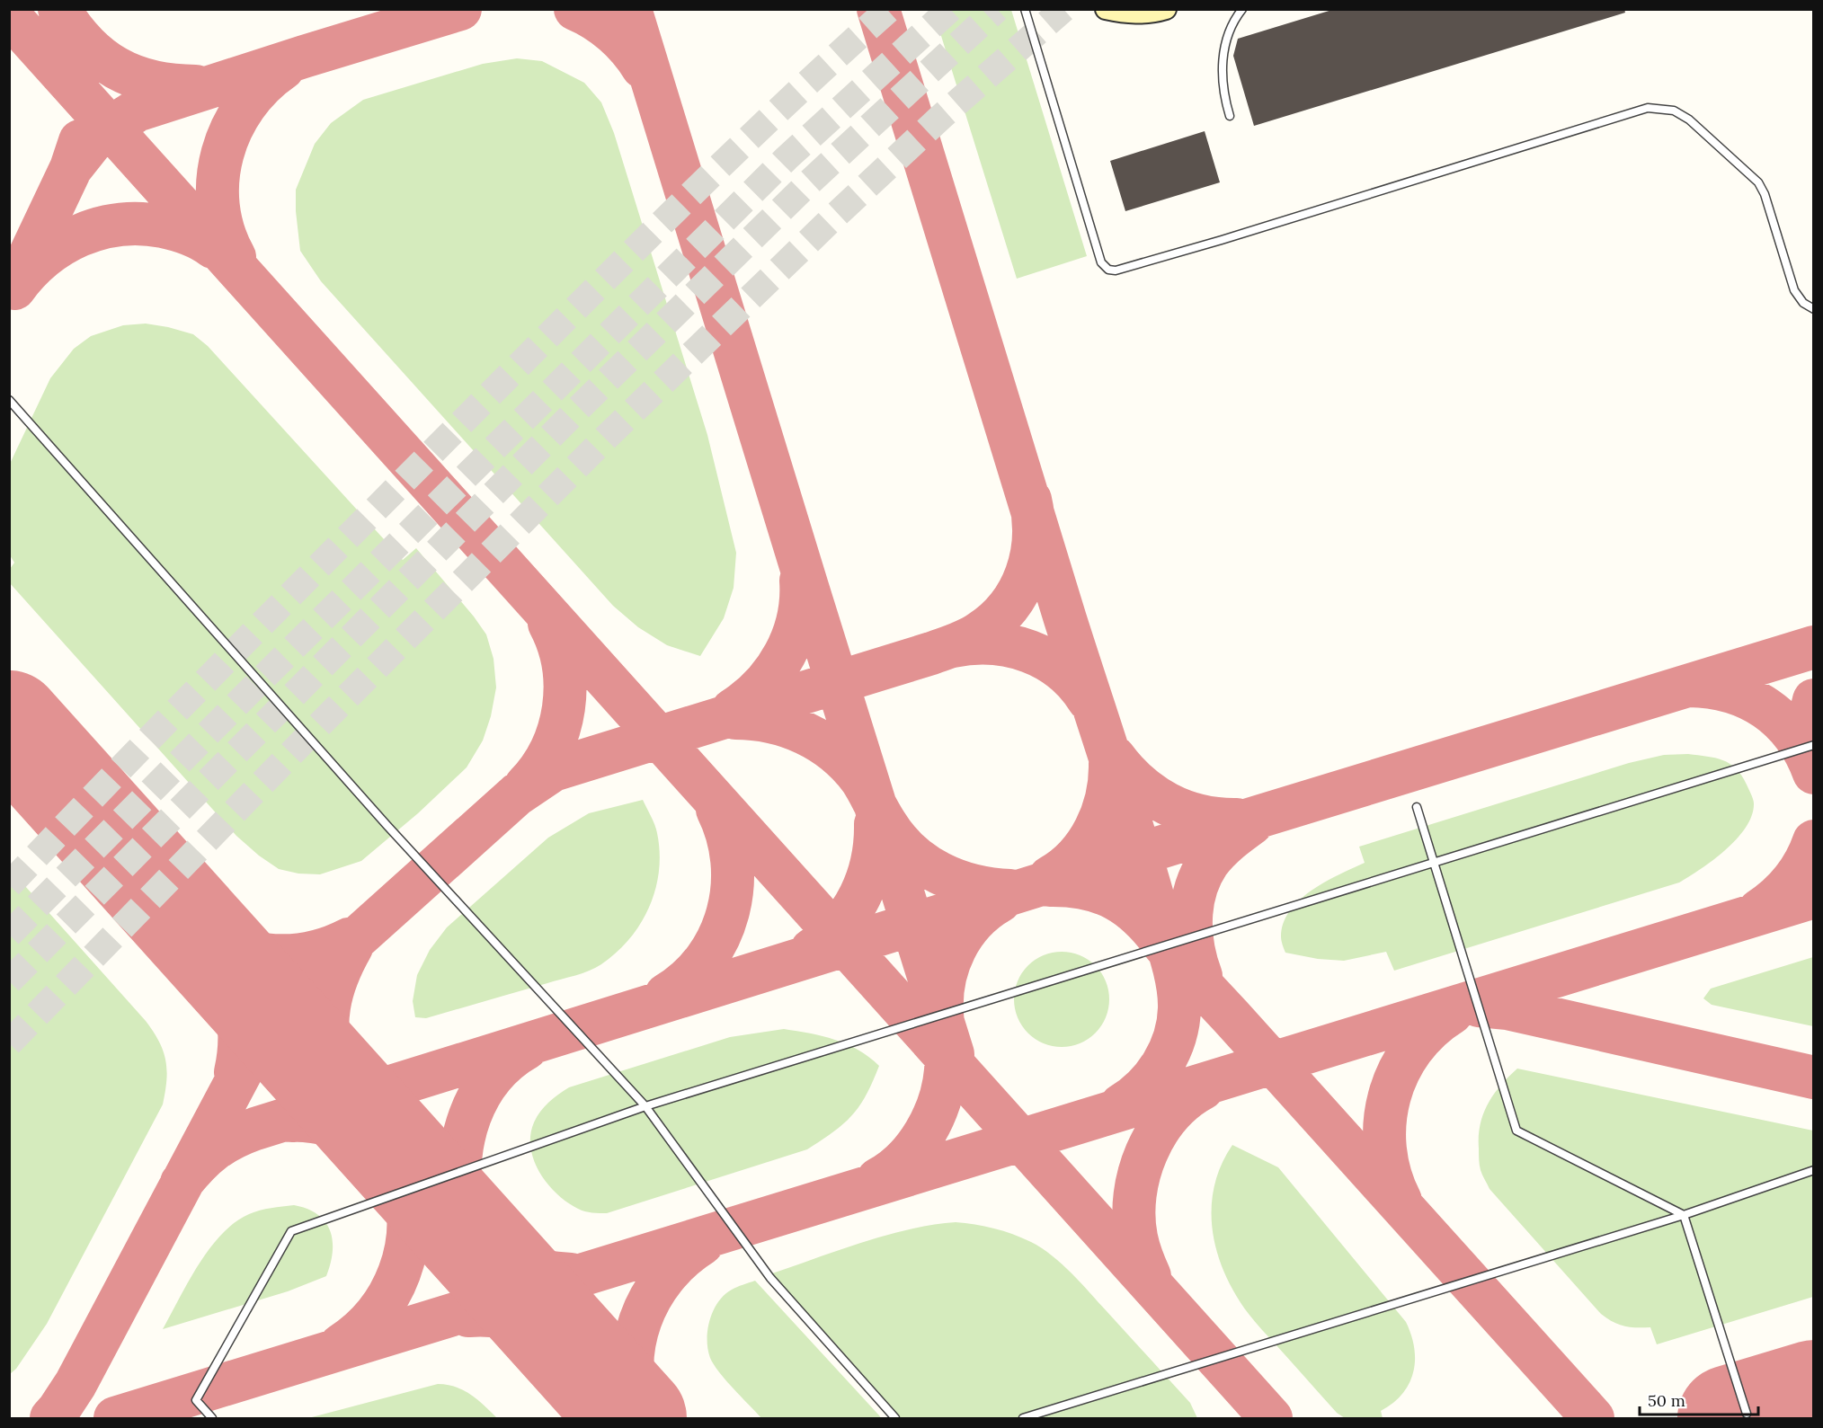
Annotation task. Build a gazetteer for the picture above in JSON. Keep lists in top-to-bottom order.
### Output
{
  "scale_bar": "50 m"
}
